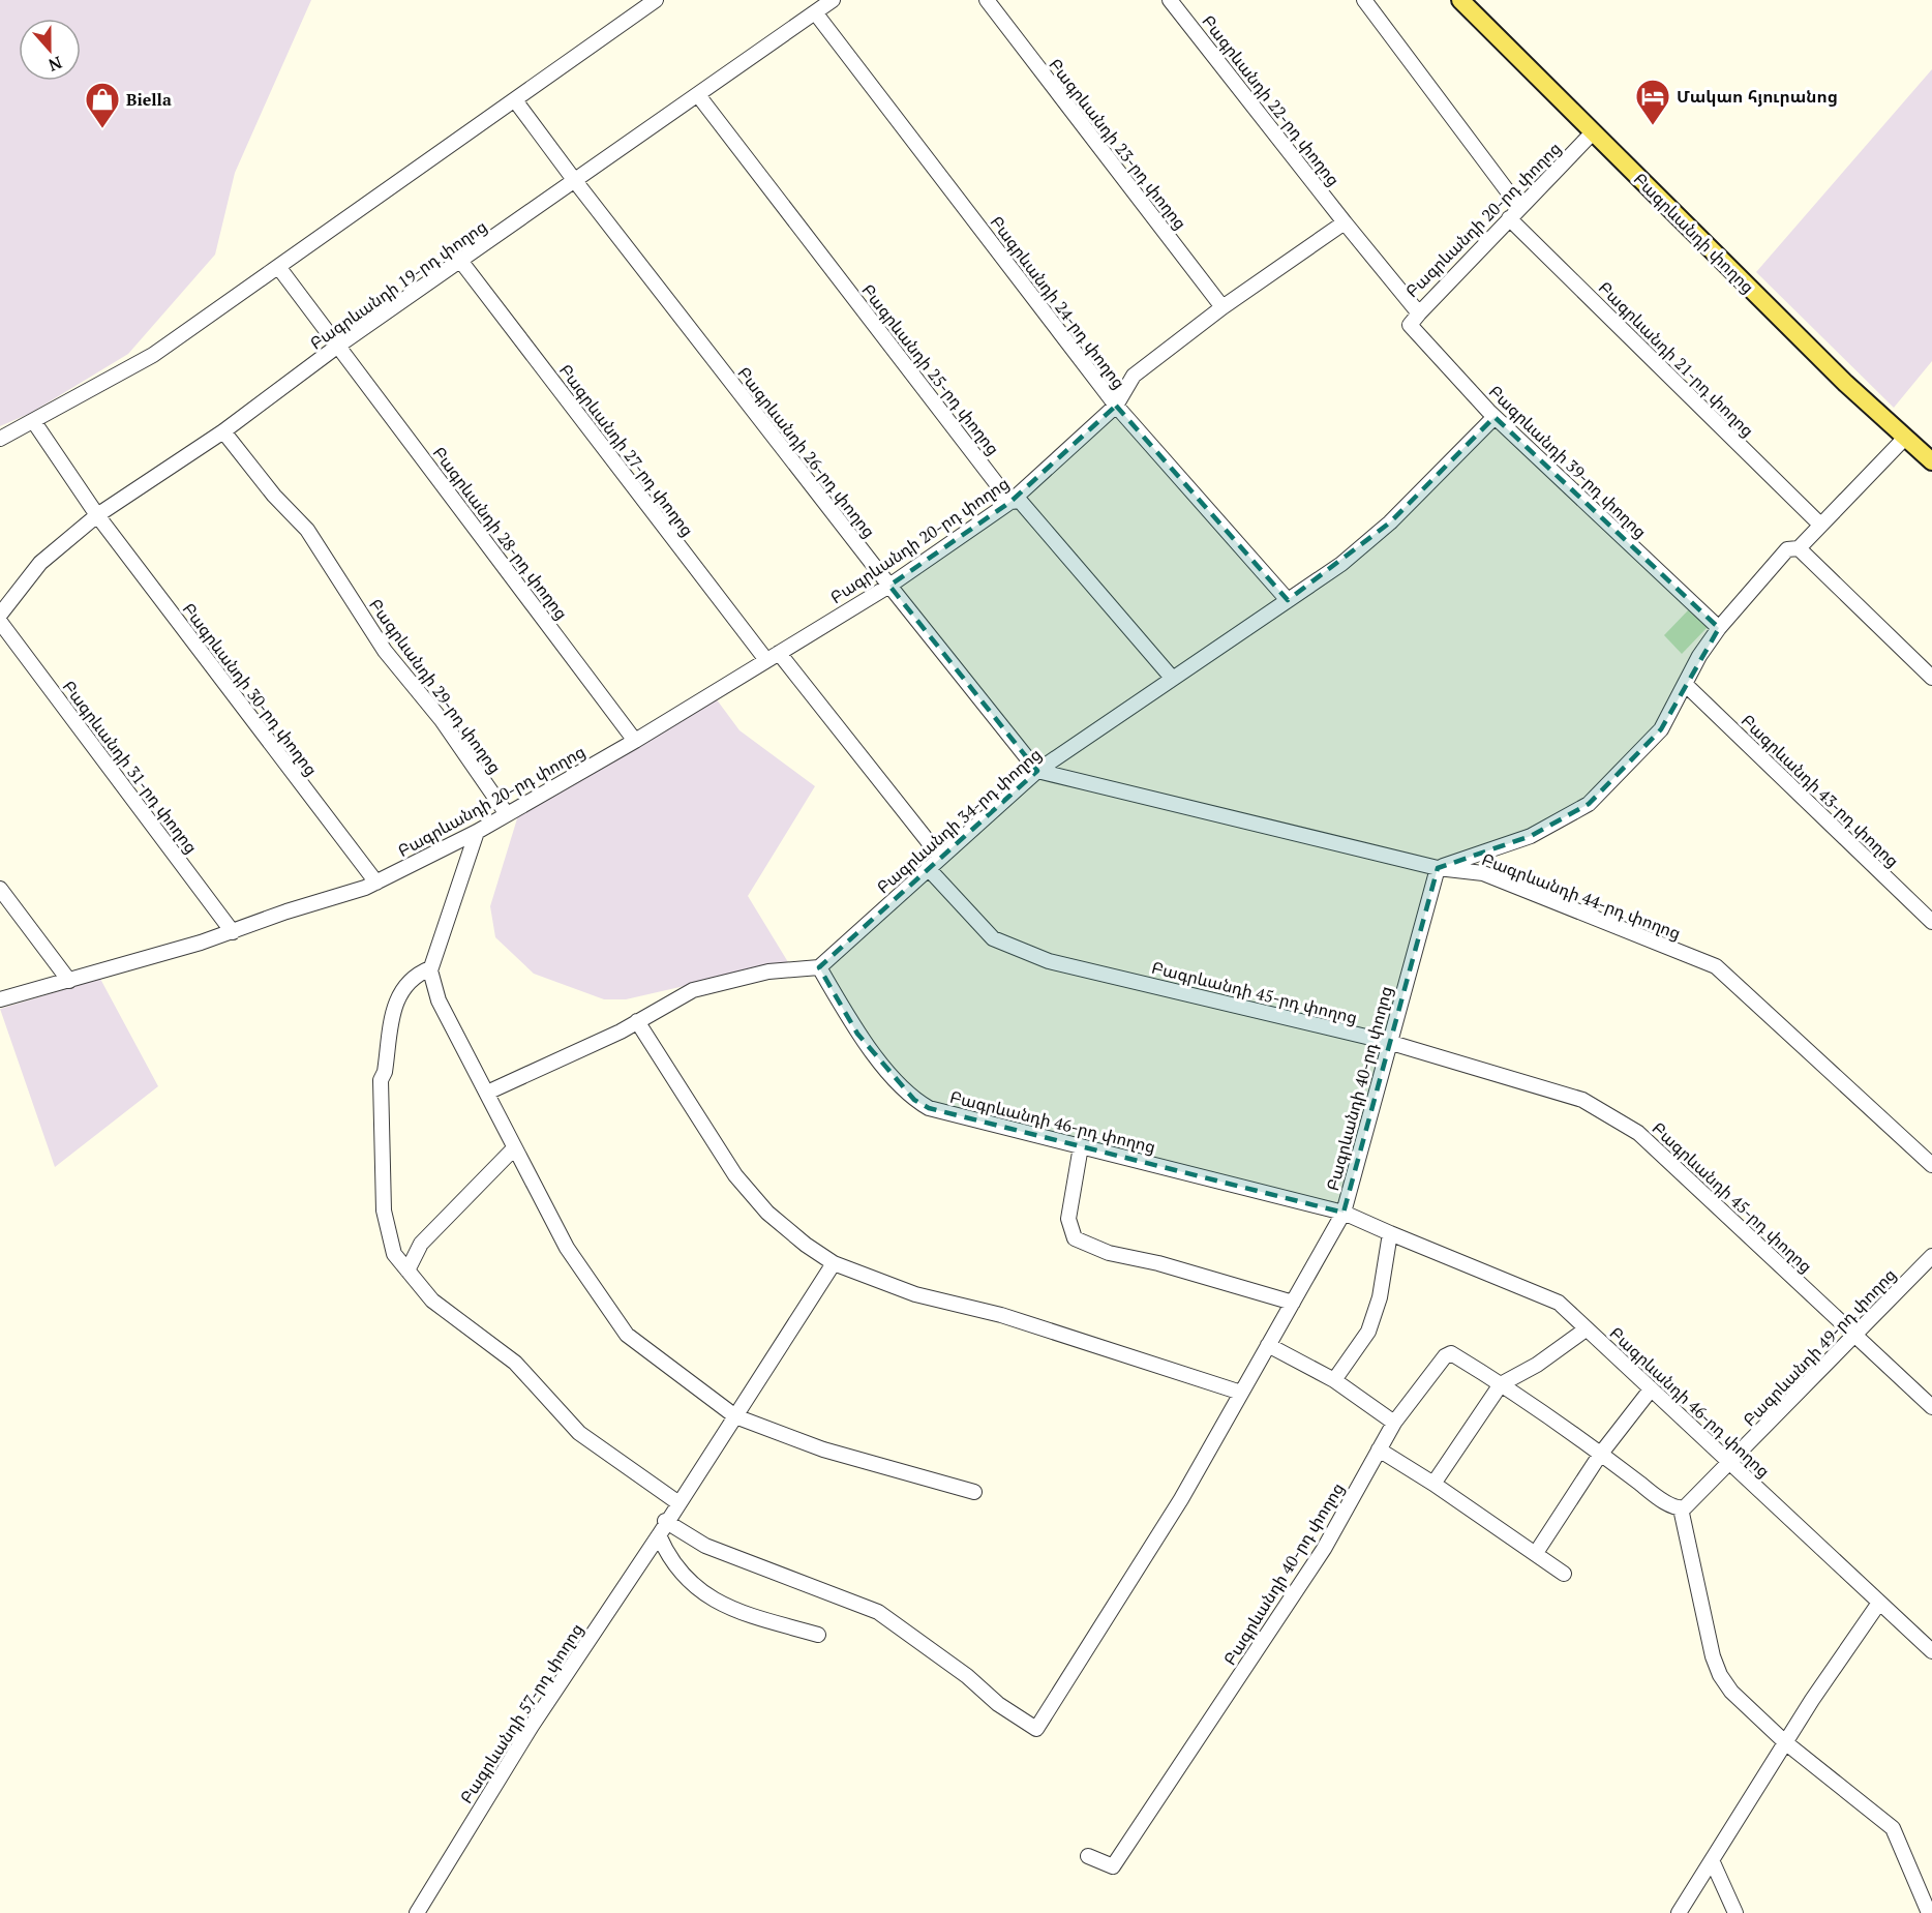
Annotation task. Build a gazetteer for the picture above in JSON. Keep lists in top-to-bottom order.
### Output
{
  "streets": {
    "main road": ["Բագրևանդի փողոց"],
    "street": [
      "Բագրևանդի 22-րդ փողոց",
      "Բագրևանդի 23-րդ փողոց",
      "Բագրևանդի 20-րդ փողոց",
      "Բագրևանդի 19-րդ փողոց",
      "Բագրևանդի 24-րդ փողոց",
      "Բագրևանդի 21-րդ փողոց",
      "Բագրևանդի 25-րդ փողոց",
      "Բագրևանդի 27-րդ փողոց",
      "Բագրևանդի 26-րդ փողոց",
      "Բագրևանդի 39-րդ փողոց",
      "Բագրևանդի 28-րդ փողոց",
      "Բագրևանդի 29-րդ փողոց",
      "Բագրևանդի 30-րդ փողոց",
      "Բագրևանդի 31-րդ փողոց",
      "Բագրևանդի 43-րդ փողոց",
      "Բագրևանդի 34-րդ փողոց",
      "Բագրևանդի 44-րդ փողոց",
      "Բագրևանդի 45-րդ փողոց",
      "Բագրևանդի 40-րդ փողոց",
      "Բագրևանդի 46-րդ փողոց",
      "Բագրևանդի 49-րդ փողոց",
      "Բագրևանդի 57-րդ փողոց"
    ]
  },
  "crossings": [
    ["Բագրևանդի 22-րդ փողոց", "Բագրևանդի 20-րդ փողոց"],
    ["Բագրևանդի 23-րդ փողոց", "Բագրևանդի 20-րդ փողոց"],
    ["Բագրևանդի 20-րդ փողոց", "Բագրևանդի փողոց"],
    ["Բագրևանդի 20-րդ փողոց", "Բագրևանդի 24-րդ փողոց"],
    ["Բագրևանդի 20-րդ փողոց", "Բագրևանդի 21-րդ փողոց"],
    ["Բագրևանդի 20-րդ փողոց", "Բագրևանդի 25-րդ փողոց"],
    ["Բագրևանդի 20-րդ փողոց", "Բագրևանդի 27-րդ փողոց"],
    ["Բագրևանդի 20-րդ փողոց", "Բագրևանդի 26-րդ փողոց"],
    ["Բագրևանդի 20-րդ փողոց", "Բագրևանդի 39-րդ փողոց"],
    ["Բագրևանդի 20-րդ փողոց", "Բագրևանդի 28-րդ փողոց"],
    ["Բագրևանդի 20-րդ փողոց", "Բագրևանդի 29-րդ փողոց"],
    ["Բագրևանդի 20-րդ փողոց", "Բագրևանդի 30-րդ փողոց"],
    ["Բագրևանդի 20-րդ փողոց", "Բագրևանդի 31-րդ փողոց"],
    ["Բագրևանդի 19-րդ փողոց", "Բագրևանդի 24-րդ փողոց"],
    ["Բագրևանդի 19-րդ փողոց", "Բագրևանդի 25-րդ փողոց"],
    ["Բագրևանդի 19-րդ փողոց", "Բագրևանդի 27-րդ փողոց"],
    ["Բագրևանդի 19-րդ փողոց", "Բագրևանդի 26-րդ փողոց"],
    ["Բագրևանդի 19-րդ փողոց", "Բագրևանդի 28-րդ փողոց"],
    ["Բագրևանդի 19-րդ փողոց", "Բագրևանդի 29-րդ փողոց"],
    ["Բագրևանդի 19-րդ փողոց", "Բագրևանդի 30-րդ փողոց"],
    ["Բագրևանդի 24-րդ փողոց", "Բագրևանդի 34-րդ փողոց"],
    ["Բագրևանդի 25-րդ փողոց", "Բագրևանդի 34-րդ փողոց"],
    ["Բագրևանդի 27-րդ փողոց", "Բագրևանդի 34-րդ փողոց"],
    ["Բագրևանդի 26-րդ փողոց", "Բագրևանդի 34-րդ փողոց"],
    ["Բագրևանդի 26-րդ փողոց", "Բագրևանդի 44-րդ փողոց"],
    ["Բագրևանդի 39-րդ փողոց", "Բագրևանդի 34-րդ փողոց"],
    ["Բագրևանդի 34-րդ փողոց", "Բագրևանդի 44-րդ փողոց"],
    ["Բագրևանդի 34-րդ փողոց", "Բագրևանդի 45-րդ փողոց"],
    ["Բագրևանդի 34-րդ փողոց", "Բագրևանդի 46-րդ փողոց"],
    ["Բագրևանդի 44-րդ փողոց", "Բագրևանդի 40-րդ փողոց"],
    ["Բագրևանդի 45-րդ փողոց", "Բագրևանդի 40-րդ փողոց"],
    ["Բագրևանդի 45-րդ փողոց", "Բագրևանդի 49-րդ փողոց"],
    ["Բագրևանդի 40-րդ փողոց", "Բագրևանդի 46-րդ փողոց"],
    ["Բագրևանդի 46-րդ փողոց", "Բագրևանդի 49-րդ փողոց"]
  ],
  "places": {
    "hotel": ["Մակաո հյուրանոց"],
    "shop": ["Biella"]
  },
  "north": "bottom"
}
